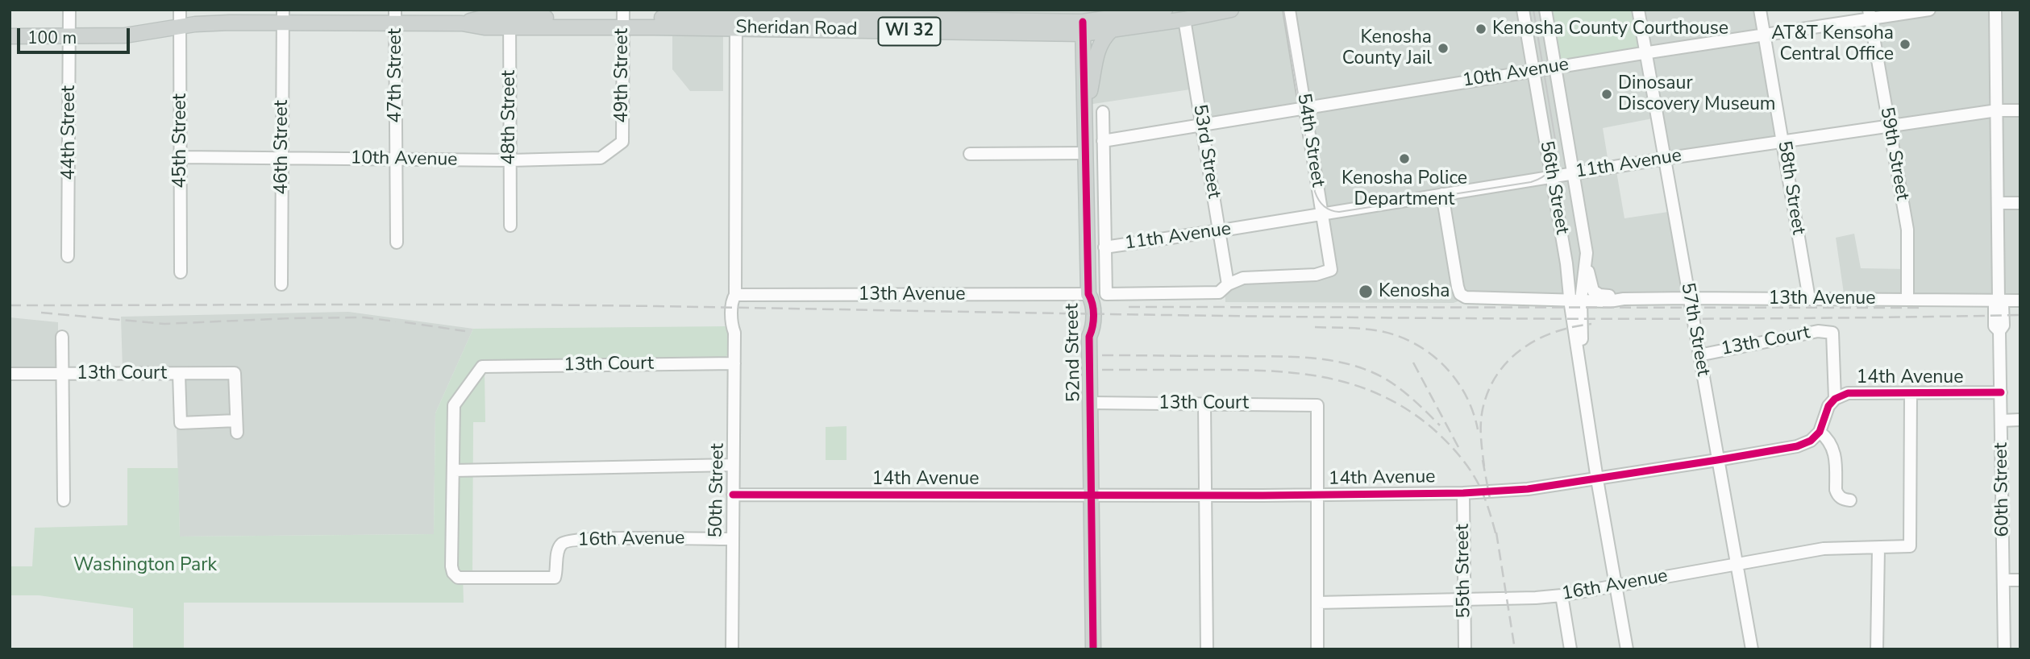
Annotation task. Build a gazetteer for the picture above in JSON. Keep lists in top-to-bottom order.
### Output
{
  "streets": {
    "main road": ["Sheridan Road", "WI 32", "52nd Street"],
    "street": [
      "10th Avenue",
      "47th Street",
      "49th Street",
      "48th Street",
      "44th Street",
      "54th Street",
      "45th Street",
      "46th Street",
      "53rd Street",
      "59th Street",
      "11th Avenue",
      "56th Street",
      "58th Street",
      "13th Avenue",
      "57th Street",
      "13th Court",
      "14th Avenue",
      "60th Street",
      "50th Street",
      "16th Avenue",
      "55th Street"
    ]
  },
  "crossings": [
    ["Sheridan Road", "47th Street"],
    ["Sheridan Road", "49th Street"],
    ["Sheridan Road", "48th Street"],
    ["Sheridan Road", "44th Street"],
    ["Sheridan Road", "45th Street"],
    ["Sheridan Road", "46th Street"],
    ["Sheridan Road", "53rd Street"],
    ["Sheridan Road", "52nd Street"],
    ["Sheridan Road", "50th Street"],
    ["10th Avenue", "47th Street"],
    ["10th Avenue", "49th Street"],
    ["10th Avenue", "48th Street"],
    ["10th Avenue", "54th Street"],
    ["10th Avenue", "45th Street"],
    ["10th Avenue", "46th Street"],
    ["10th Avenue", "53rd Street"],
    ["10th Avenue", "59th Street"],
    ["10th Avenue", "56th Street"],
    ["10th Avenue", "58th Street"],
    ["10th Avenue", "57th Street"],
    ["54th Street", "53rd Street"],
    ["54th Street", "11th Avenue"],
    ["53rd Street", "11th Avenue"],
    ["59th Street", "11th Avenue"],
    ["59th Street", "13th Avenue"],
    ["11th Avenue", "56th Street"],
    ["11th Avenue", "58th Street"],
    ["11th Avenue", "13th Avenue"],
    ["11th Avenue", "57th Street"],
    ["11th Avenue", "60th Street"],
    ["56th Street", "13th Avenue"],
    ["56th Street", "14th Avenue"],
    ["56th Street", "16th Avenue"],
    ["58th Street", "13th Avenue"],
    ["13th Avenue", "57th Street"],
    ["13th Avenue", "52nd Street"],
    ["13th Avenue", "60th Street"],
    ["13th Avenue", "50th Street"],
    ["57th Street", "13th Court"],
    ["57th Street", "14th Avenue"],
    ["57th Street", "16th Avenue"],
    ["13th Court", "52nd Street"],
    ["13th Court", "14th Avenue"],
    ["13th Court", "50th Street"],
    ["13th Court", "16th Avenue"],
    ["52nd Street", "14th Avenue"],
    ["14th Avenue", "60th Street"],
    ["14th Avenue", "50th Street"],
    ["14th Avenue", "16th Avenue"],
    ["14th Avenue", "55th Street"],
    ["50th Street", "16th Avenue"],
    ["16th Avenue", "55th Street"]
  ],
  "parks": ["Washington Park"],
  "places": [
    "Kenosha County Courthouse",
    "AT&T Kensoha Central Office",
    "Kenosha County Jail",
    "Dinosaur Discovery Museum",
    "Kenosha Police Department",
    "Kenosha"
  ],
  "scale_bar": "100 m"
}
